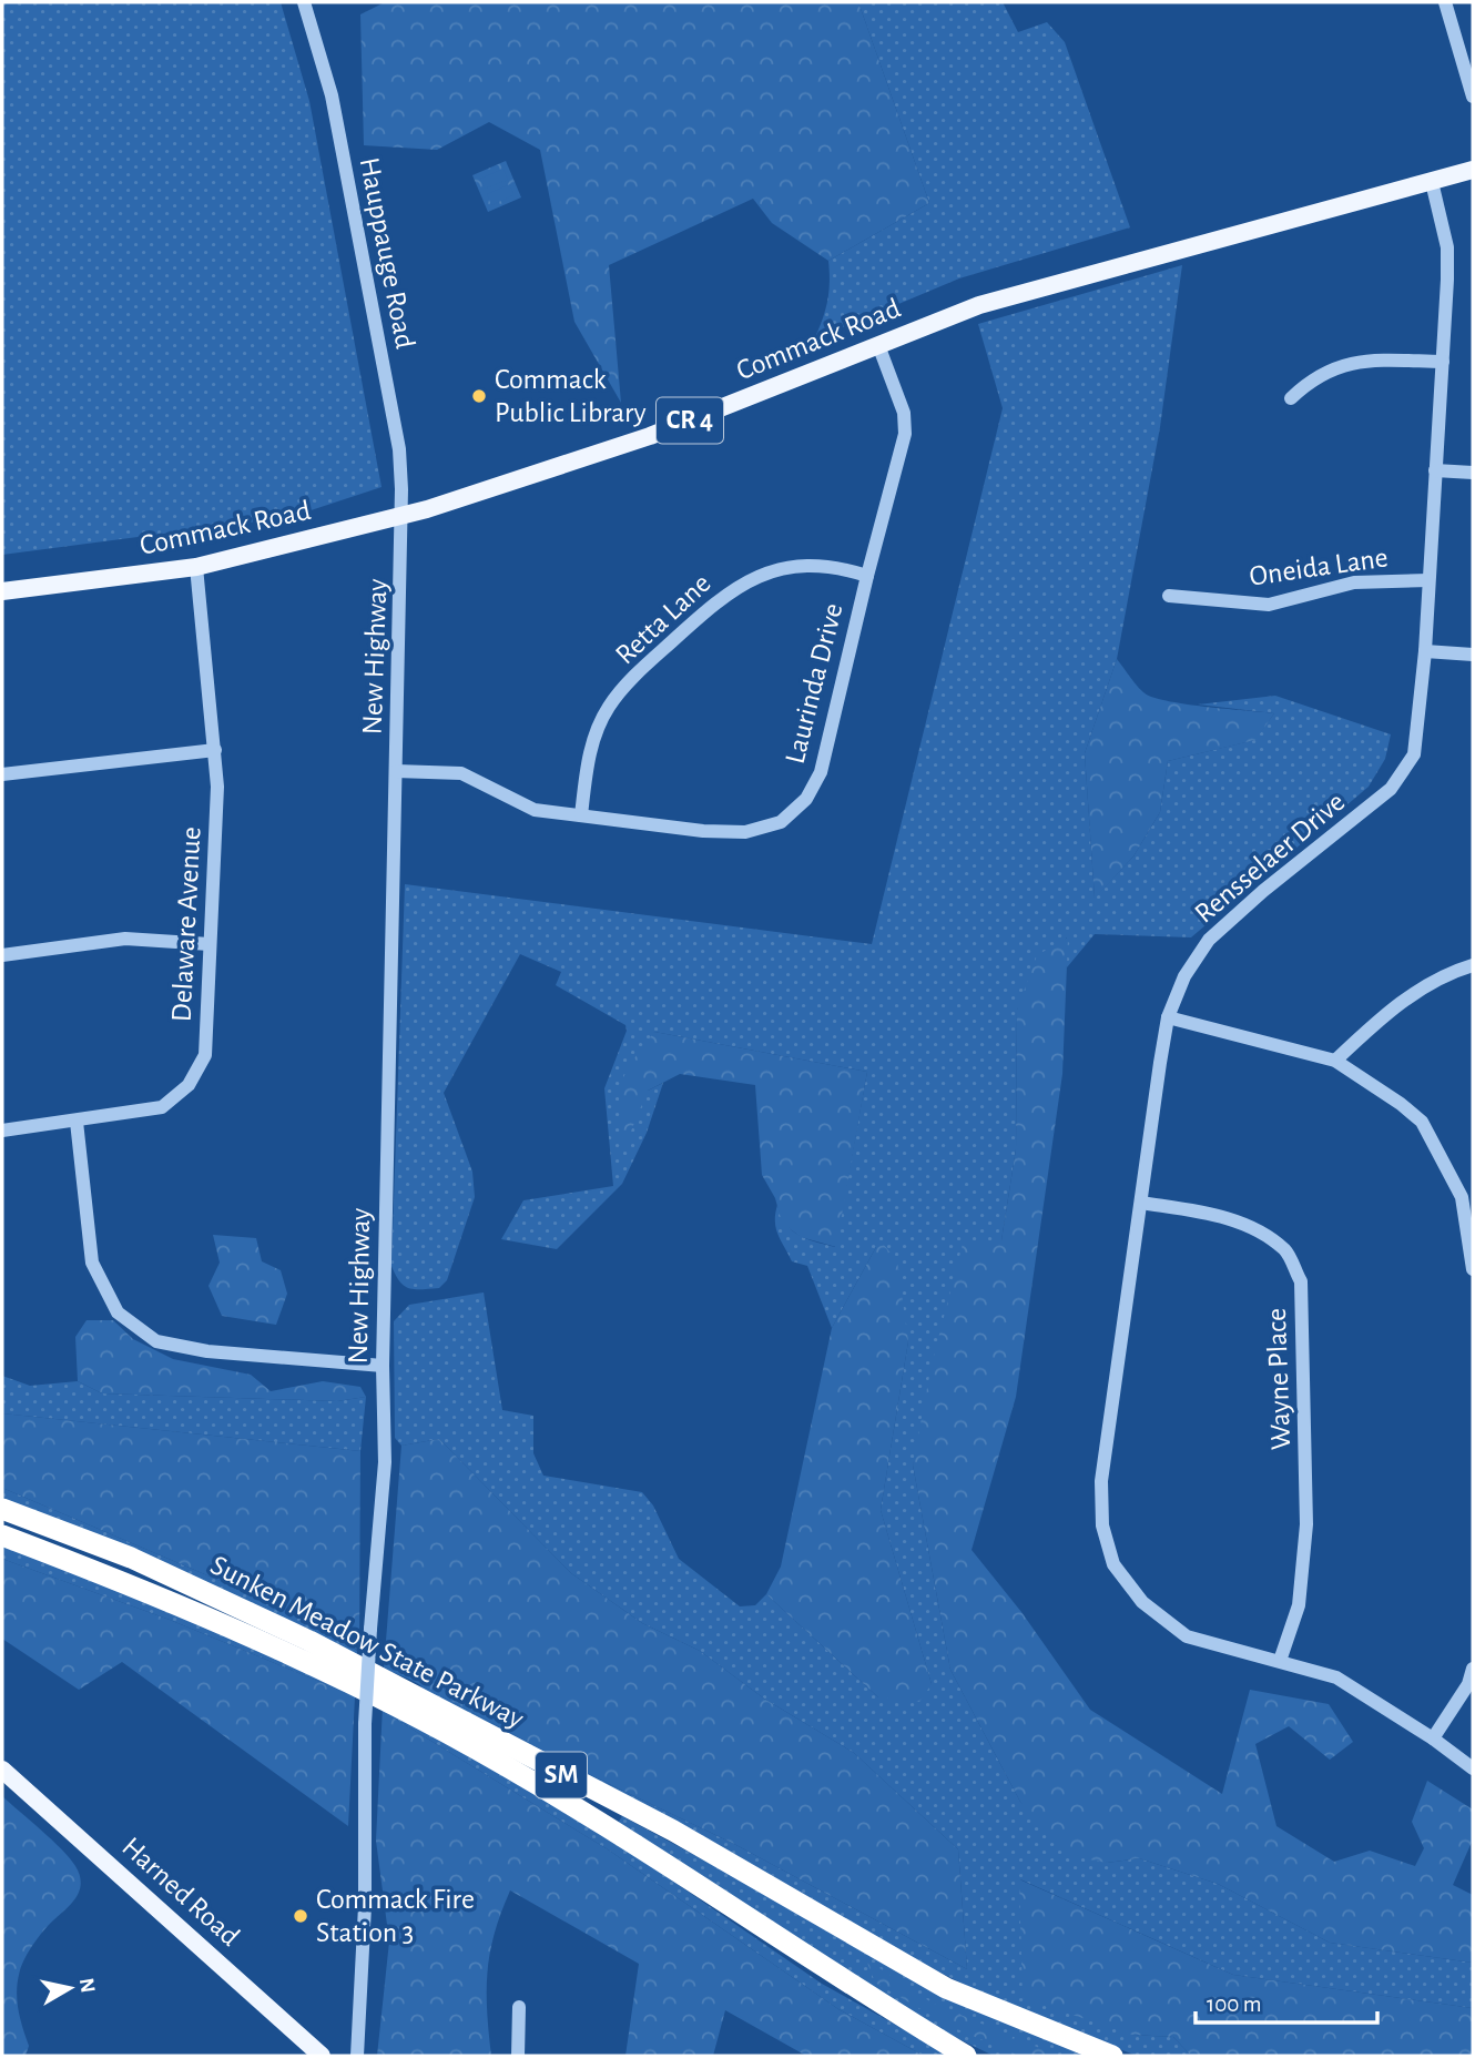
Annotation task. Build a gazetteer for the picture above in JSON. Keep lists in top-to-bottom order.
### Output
{
  "streets": {
    "highway": ["Sunken Meadow State Parkway", "SM"],
    "main road": ["Commack Road", "CR 4", "Harned Road"],
    "street": [
      "Hauppauge Road",
      "Oneida Lane",
      "Retta Lane",
      "New Highway",
      "Laurinda Drive",
      "Rensselaer Drive",
      "Delaware Avenue",
      "Wayne Place"
    ]
  },
  "crossings": [
    ["Hauppauge Road", "Commack Road"],
    ["Hauppauge Road", "New Highway"],
    ["Commack Road", "New Highway"],
    ["Commack Road", "Laurinda Drive"],
    ["Commack Road", "Rensselaer Drive"],
    ["Commack Road", "Delaware Avenue"],
    ["Oneida Lane", "Rensselaer Drive"],
    ["Retta Lane", "Laurinda Drive"],
    ["New Highway", "Laurinda Drive"],
    ["Rensselaer Drive", "Wayne Place"]
  ],
  "places": ["Commack Public Library", "Commack Fire Station 3"],
  "scale_bar": "100 m",
  "north": "right"
}
